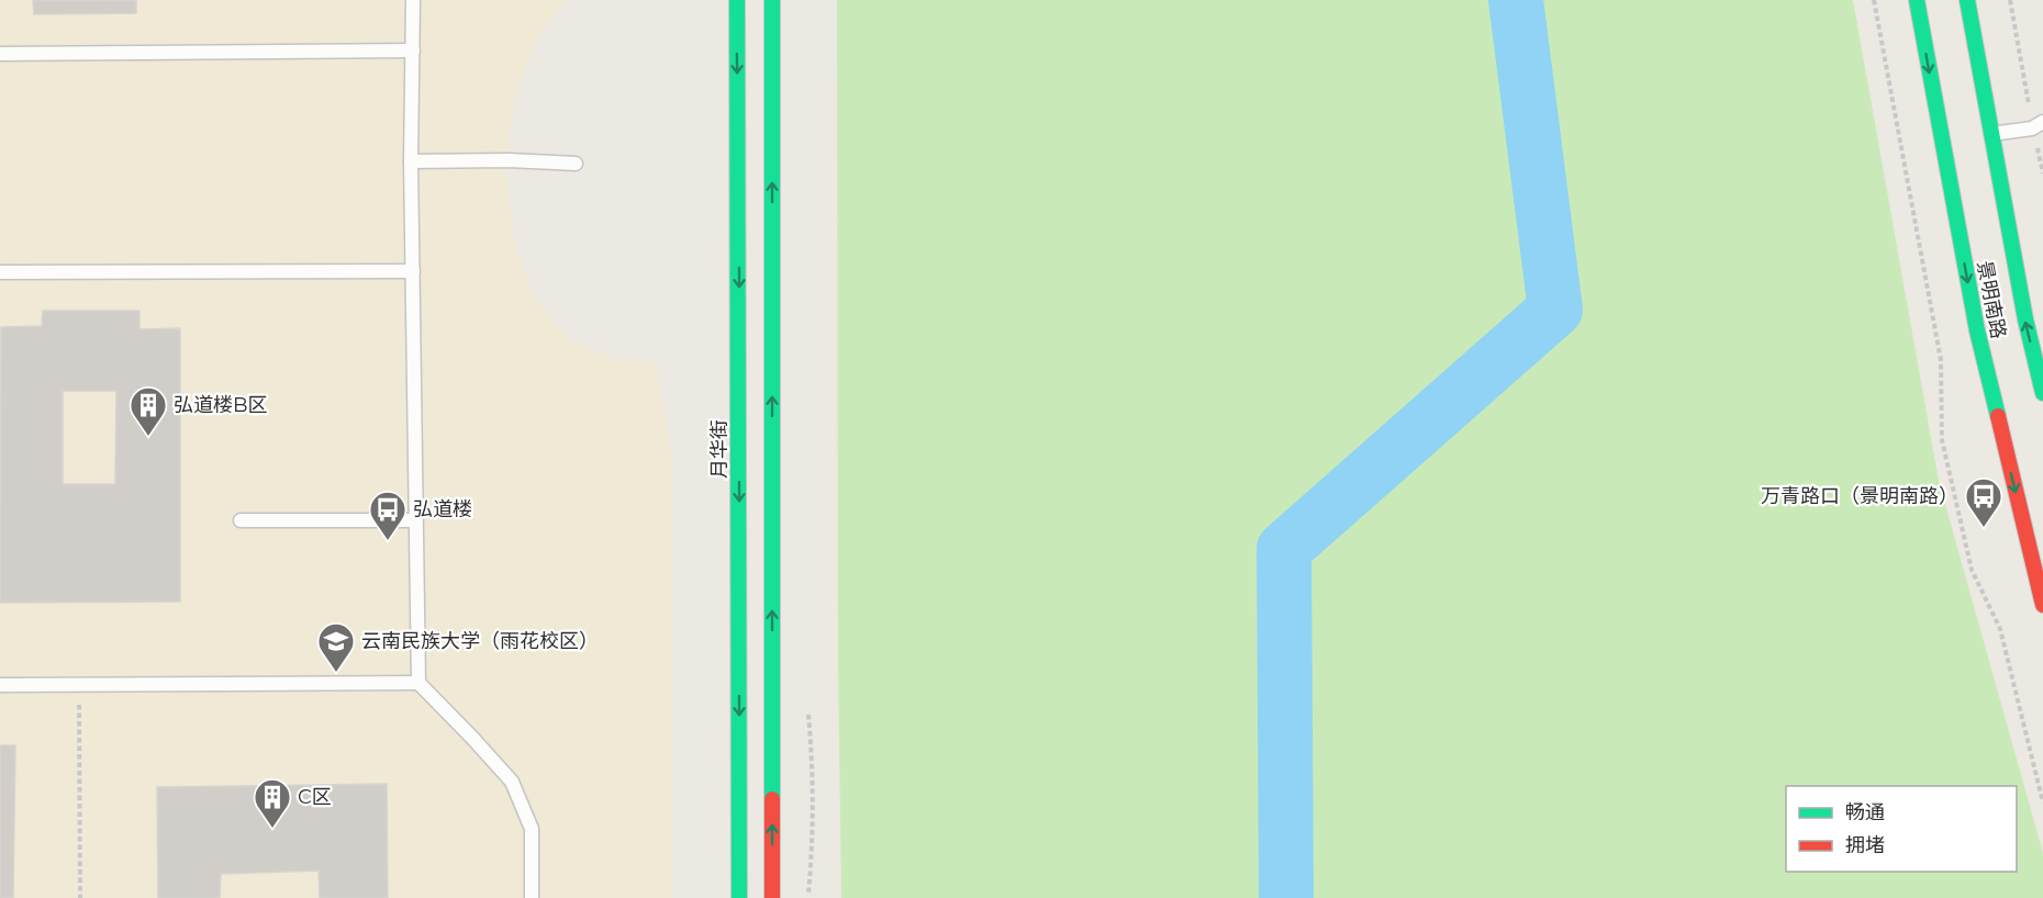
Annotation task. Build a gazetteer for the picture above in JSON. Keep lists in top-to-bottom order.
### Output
{
  "streets": {
    "street": ["景明南路", "月华街"]
  },
  "places": {
    "building": ["弘道楼B区", "C区"],
    "bus stop": ["万青路口（景明南路）", "弘道楼"],
    "school or university": ["云南民族大学（雨花校区）"]
  },
  "legend": ["畅通", "拥堵"]
}
